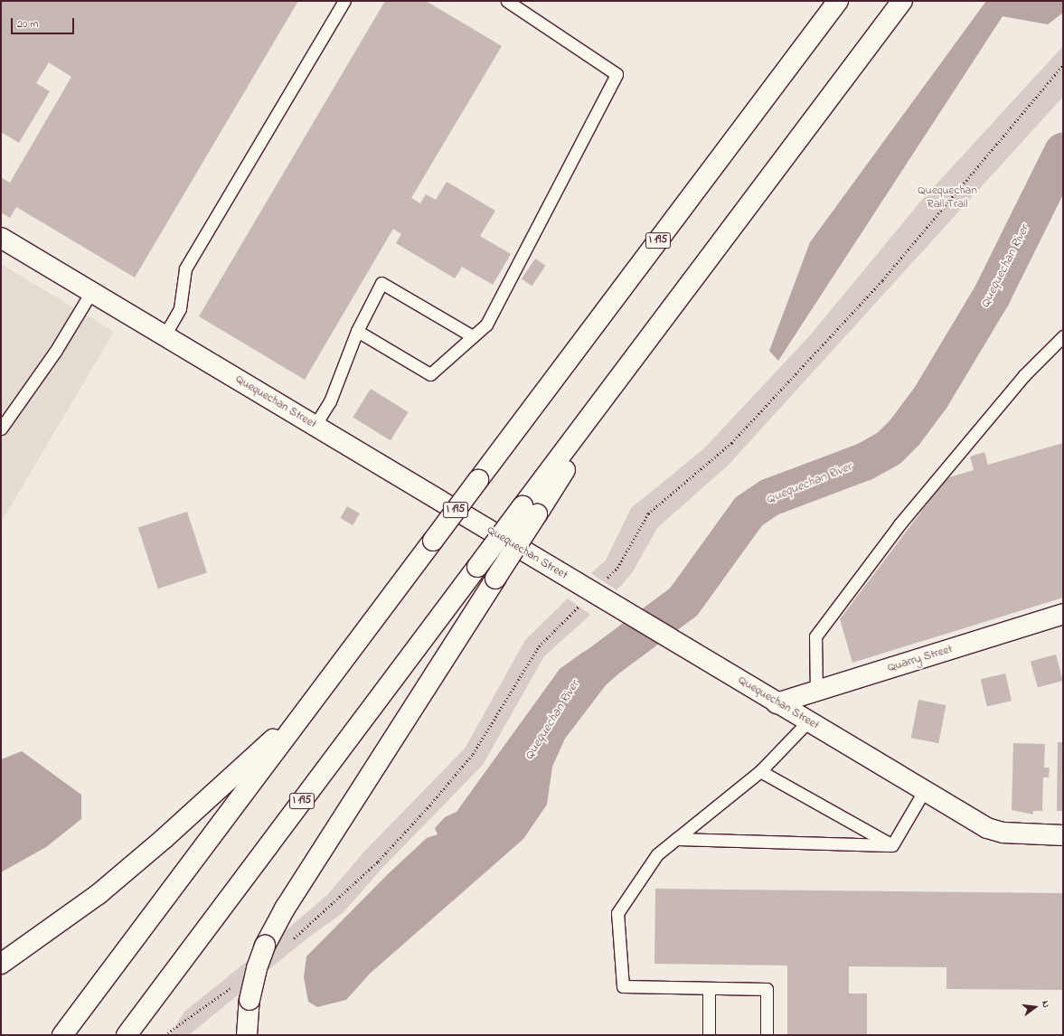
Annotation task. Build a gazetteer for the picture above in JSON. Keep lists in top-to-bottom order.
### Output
{
  "streets": {
    "main road": ["I 195", "Quequechan Street", "Quarry Street"]
  },
  "crossings": [
    ["Quequechan Street", "Quarry Street"]
  ],
  "water": ["Quequechan River"],
  "parks": ["Quequechan Rail Trail"],
  "scale_bar": "20 m",
  "north": "right"
}
